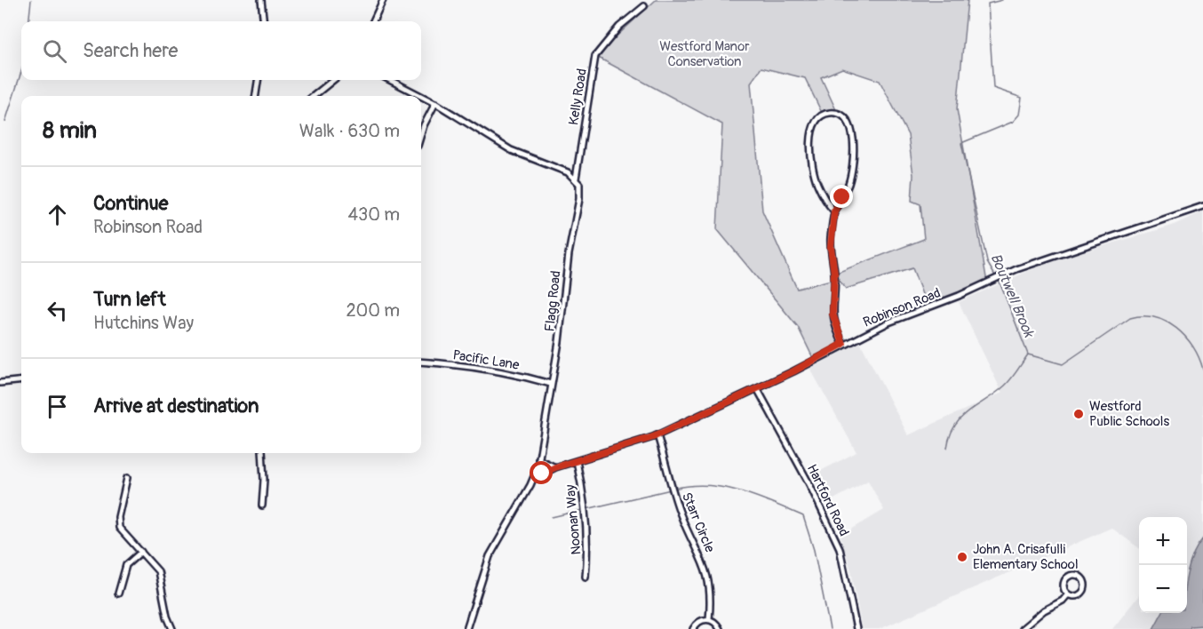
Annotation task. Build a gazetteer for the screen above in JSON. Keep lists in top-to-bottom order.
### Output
{
  "streets": {
    "street": [
      "Kelly Road",
      "Flagg Road",
      "Robinson Road",
      "Pacific Lane",
      "Hartford Road",
      "Noonan Way",
      "Starr Circle"
    ]
  },
  "crossings": [
    ["Kelly Road", "Flagg Road"],
    ["Flagg Road", "Robinson Road"],
    ["Flagg Road", "Pacific Lane"],
    ["Robinson Road", "Hartford Road"],
    ["Robinson Road", "Noonan Way"],
    ["Robinson Road", "Starr Circle"]
  ],
  "water": ["Boutwell Brook"],
  "parks": ["Westford Manor Conservation"],
  "places": ["Westford Public Schools", "John A. Crisafulli Elementary School"],
  "page": {
    "search": "Search here",
    "heading": ["8 min", "Walk · 630 m"],
    "list": [
      ["Continue", "Robinson Road", "430 m"],
      ["Turn left", "Hutchins Way", "200 m"],
      "Arrive at destination"
    ],
    "map_buttons": ["+", "−"]
  }
}
